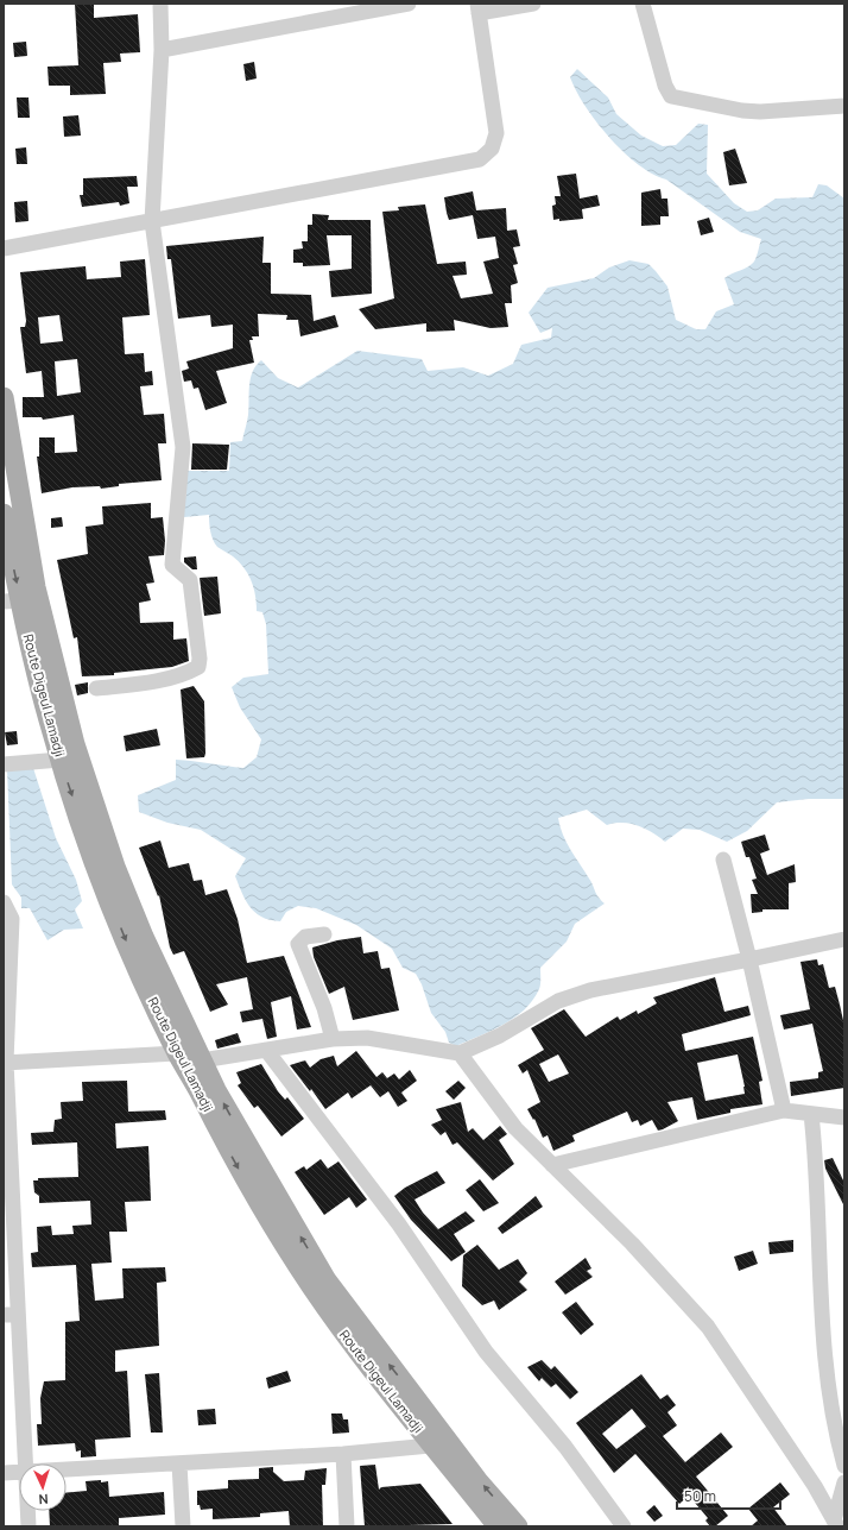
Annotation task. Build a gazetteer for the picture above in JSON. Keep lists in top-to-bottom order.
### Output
{
  "streets": {
    "main road": ["Route Digeul Lamadji"]
  },
  "scale_bar": "50 m",
  "north": "bottom"
}
